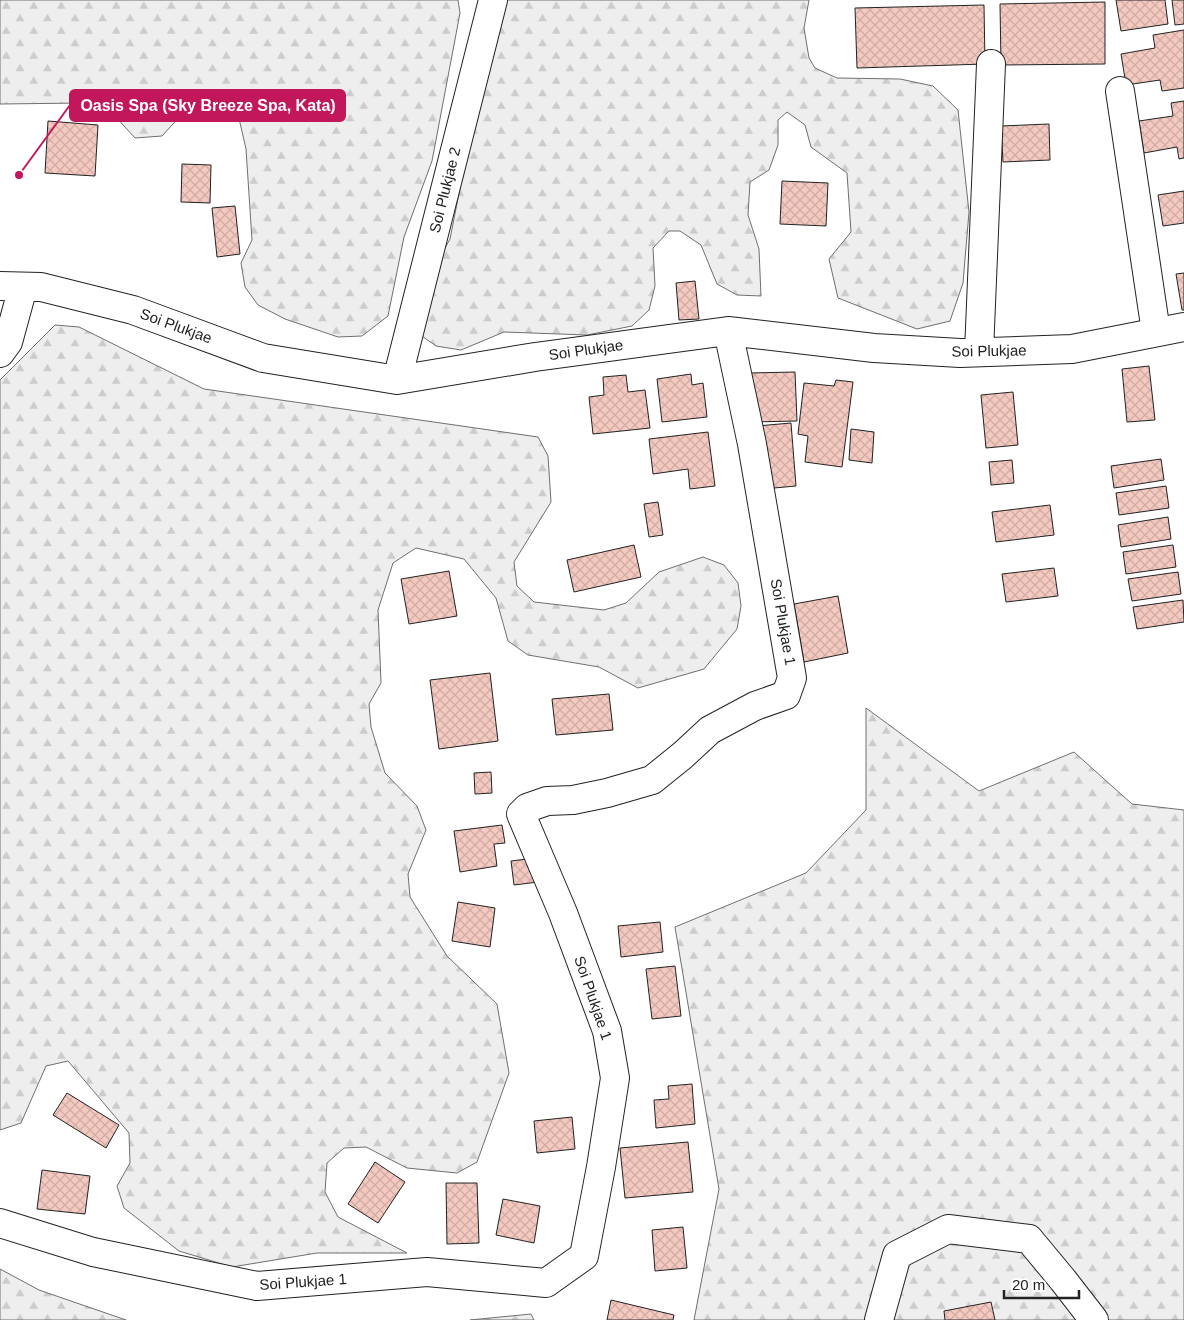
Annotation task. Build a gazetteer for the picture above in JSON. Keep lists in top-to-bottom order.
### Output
{
  "streets": {
    "street": ["Soi Plukjae 2", "Soi Plukjae", "Soi Plukjae 1"]
  },
  "crossings": [
    ["Soi Plukjae 2", "Soi Plukjae"],
    ["Soi Plukjae", "Soi Plukjae 1"]
  ],
  "places": ["Oasis Spa (Sky Breeze Spa, Kata)"],
  "scale_bar": "20 m"
}
